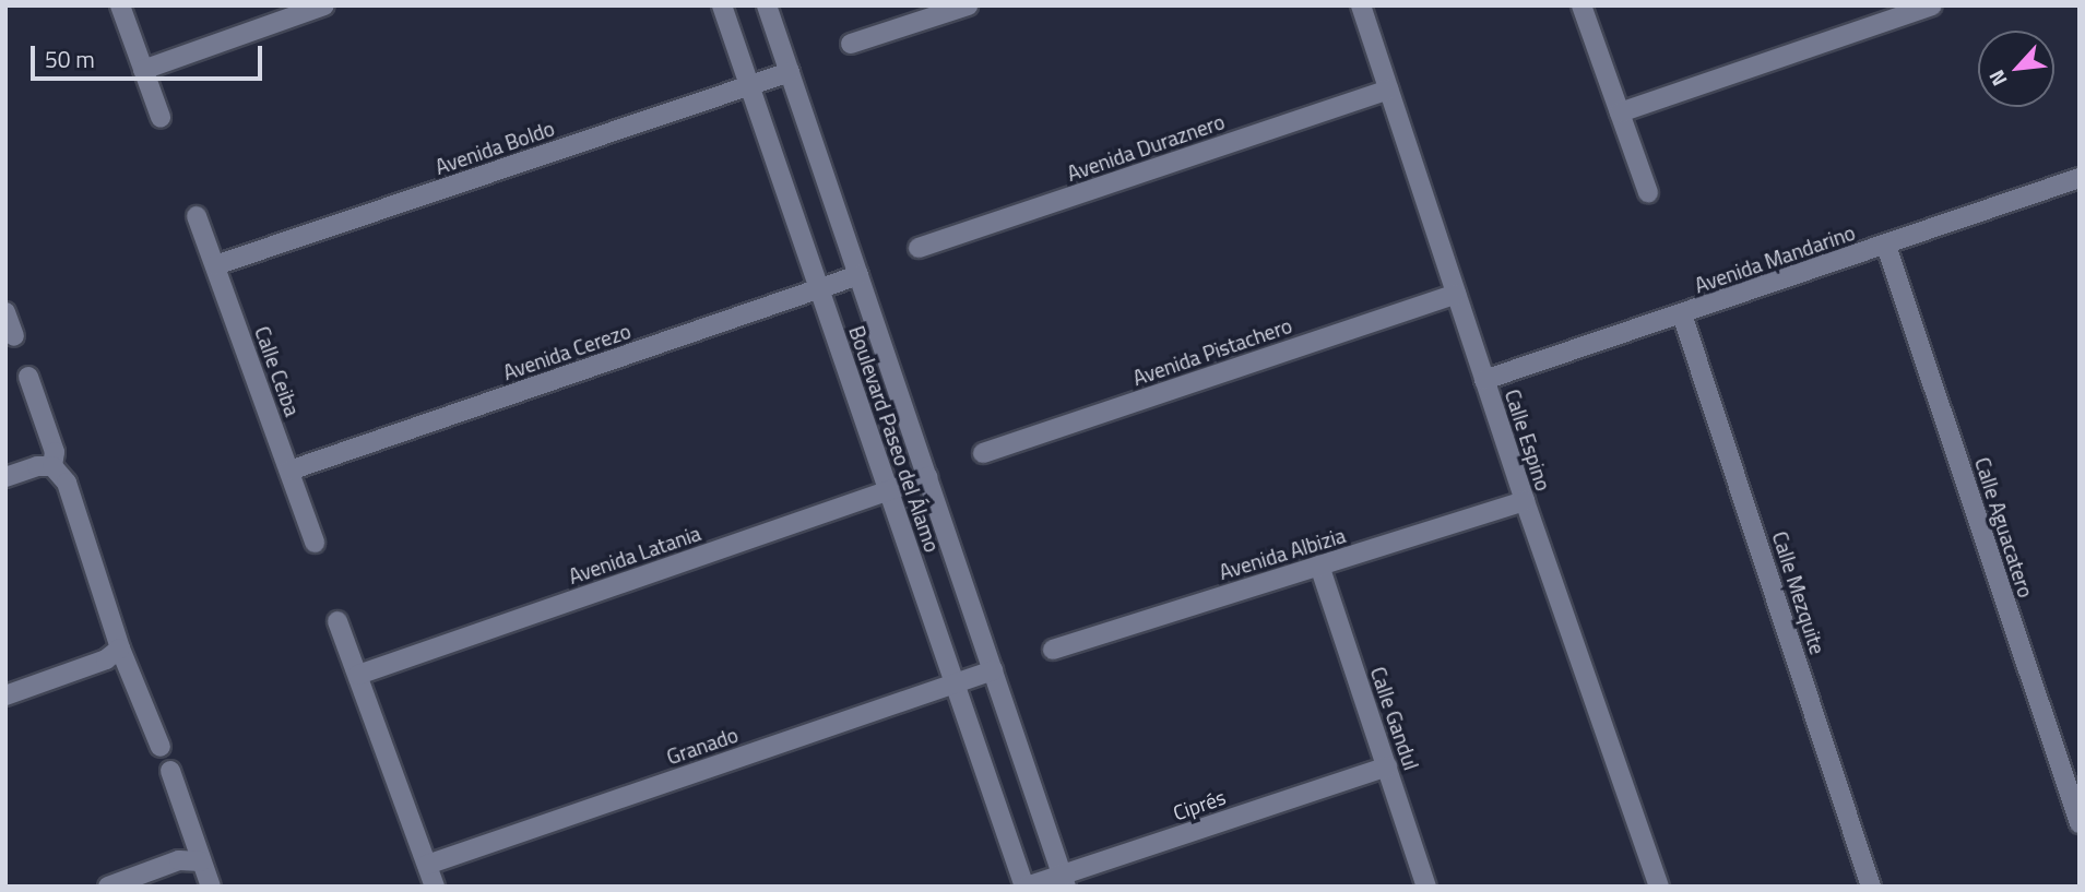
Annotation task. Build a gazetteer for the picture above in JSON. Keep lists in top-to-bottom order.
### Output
{
  "streets": {
    "street": [
      "Avenida Boldo",
      "Avenida Duraznero",
      "Avenida Mandarino",
      "Avenida Cerezo",
      "Avenida Pistachero",
      "Calle Ceiba",
      "Boulevard Paseo del Álamo",
      "Calle Espino",
      "Calle Aguacatero",
      "Avenida Albizia",
      "Avenida Latania",
      "Calle Mezquite",
      "Calle Gandul",
      "Granado",
      "Ciprés"
    ]
  },
  "crossings": [
    ["Avenida Boldo", "Calle Ceiba"],
    ["Avenida Boldo", "Boulevard Paseo del Álamo"],
    ["Avenida Duraznero", "Calle Espino"],
    ["Avenida Mandarino", "Calle Espino"],
    ["Avenida Mandarino", "Calle Aguacatero"],
    ["Avenida Mandarino", "Calle Mezquite"],
    ["Avenida Cerezo", "Calle Ceiba"],
    ["Avenida Cerezo", "Boulevard Paseo del Álamo"],
    ["Avenida Pistachero", "Calle Espino"],
    ["Boulevard Paseo del Álamo", "Avenida Latania"],
    ["Boulevard Paseo del Álamo", "Granado"],
    ["Boulevard Paseo del Álamo", "Ciprés"],
    ["Calle Espino", "Avenida Albizia"],
    ["Avenida Albizia", "Calle Gandul"],
    ["Calle Gandul", "Ciprés"]
  ],
  "scale_bar": "50 m",
  "north": "bottom left"
}
